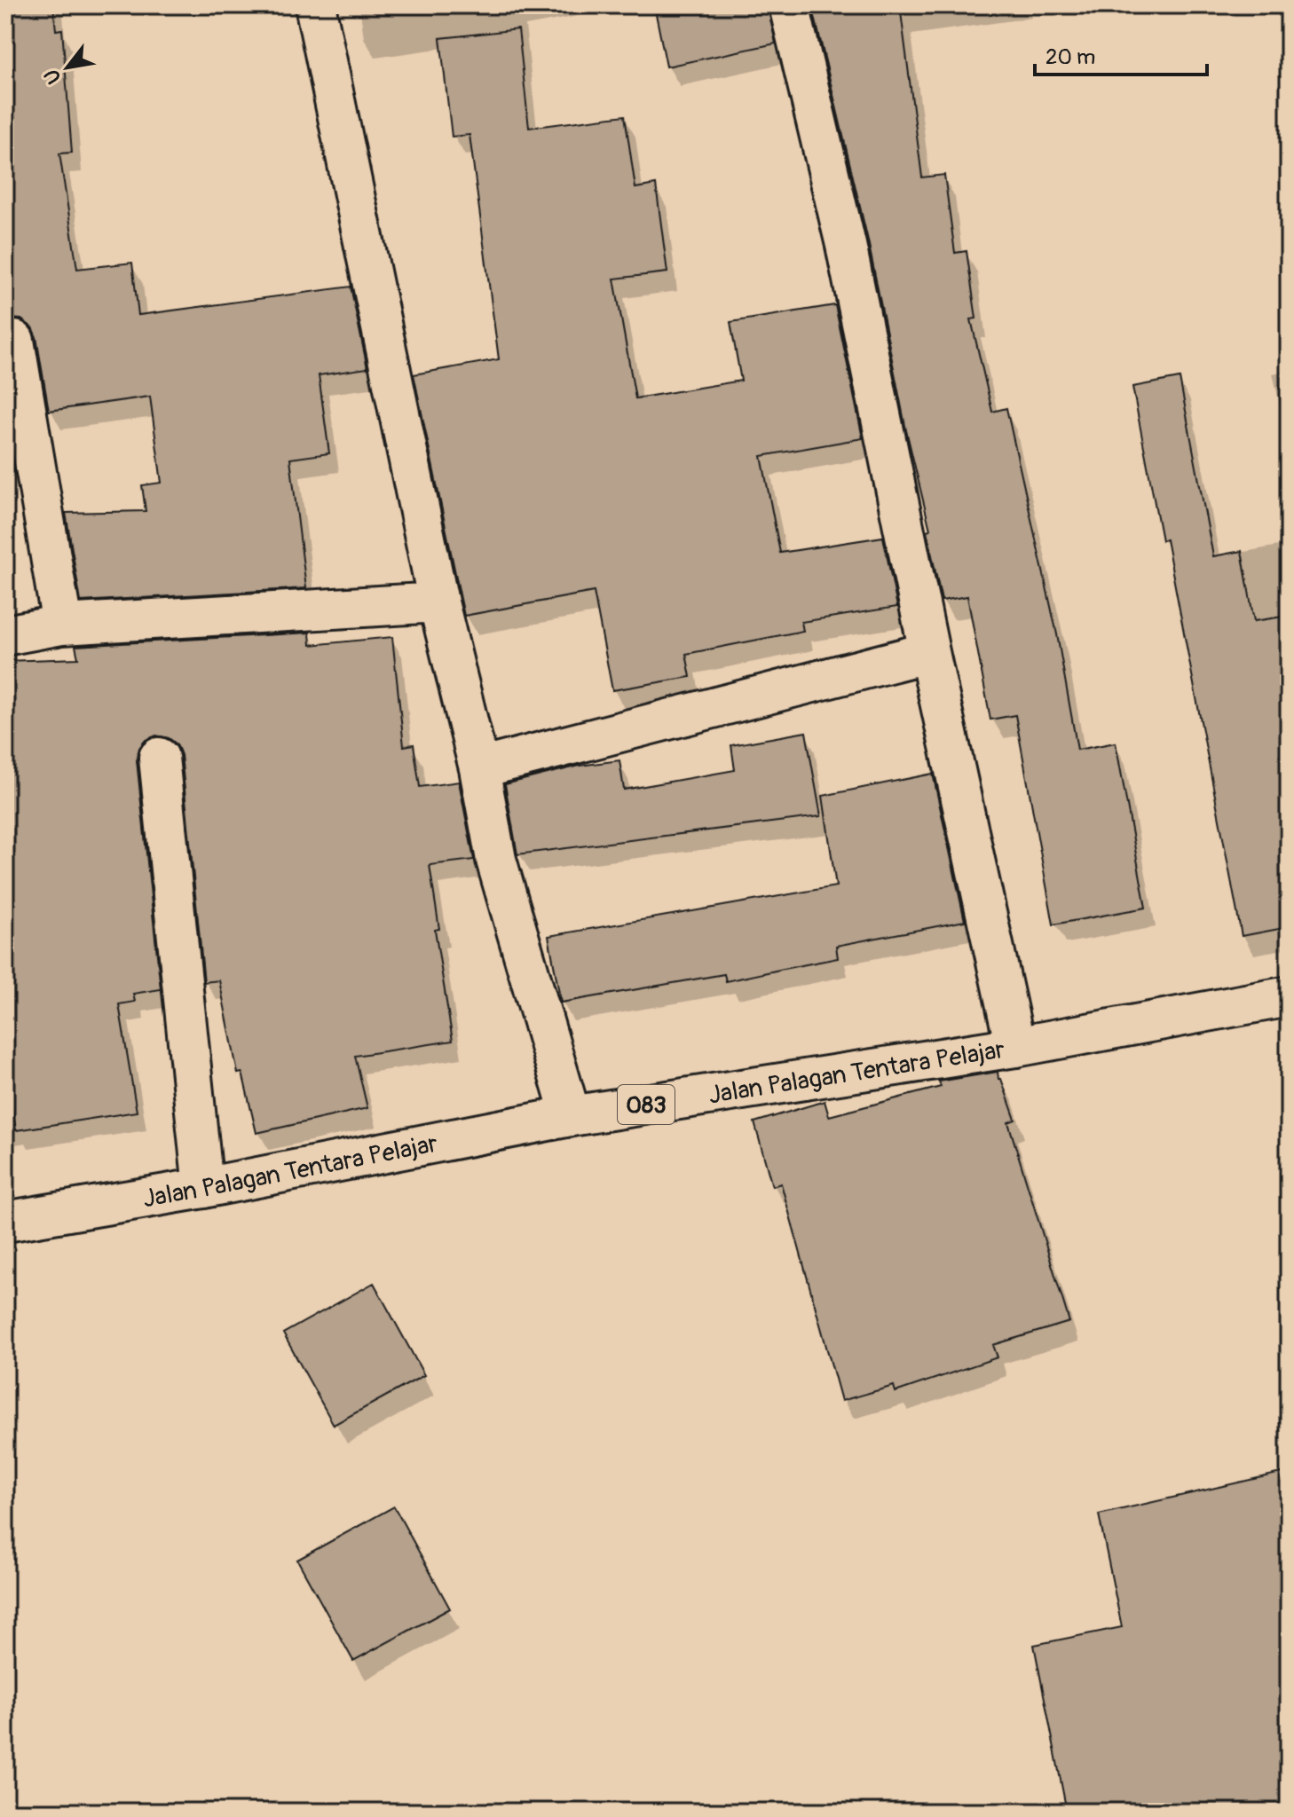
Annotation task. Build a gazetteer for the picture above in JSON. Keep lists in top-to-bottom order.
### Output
{
  "streets": {
    "street": ["Jalan Palagan Tentara Pelajar", "083"]
  },
  "scale_bar": "20 m",
  "north": "bottom left"
}
